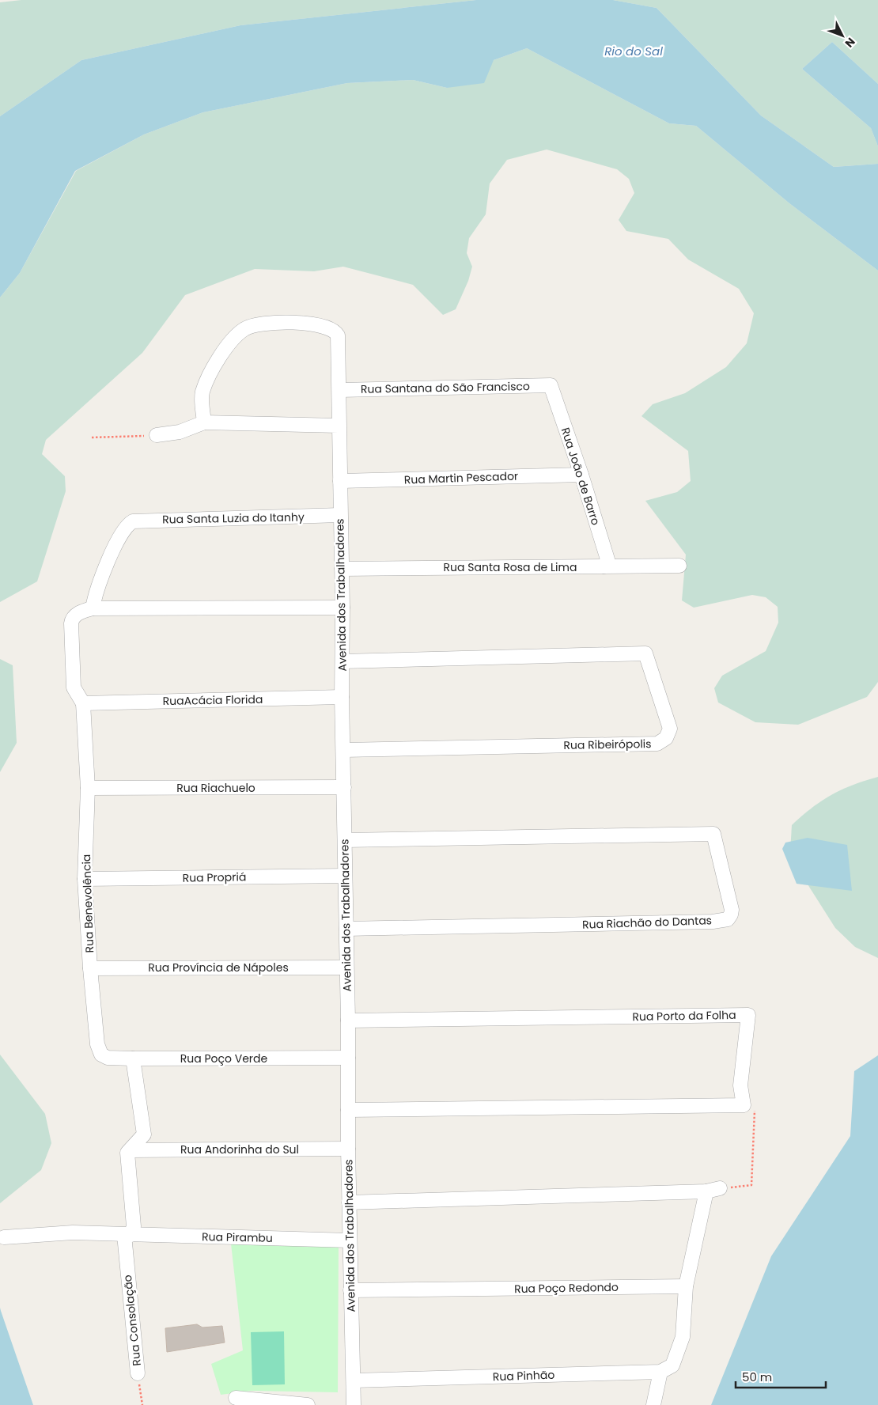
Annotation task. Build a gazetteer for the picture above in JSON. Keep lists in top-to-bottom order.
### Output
{
  "streets": {
    "street": [
      "Rua Santana do São Francisco",
      "Rua João de Barro",
      "Rua Martin Pescador",
      "Rua Santa Luzia do Itanhy",
      "Rua Santa Rosa de Lima",
      "Avenida dos Trabalhadores",
      "RuaAcácia Florida",
      "Rua Ribeirópolis",
      "Rua Riachuelo",
      "Rua Propriá",
      "Rua Benevolência",
      "Rua Riachão do Dantas",
      "Rua Província de Nápoles",
      "Rua Porto da Folha",
      "Rua Poço Verde",
      "Rua Andorinha do Sul",
      "Rua Pirambu",
      "Rua Poço Redondo",
      "Rua Consolação",
      "Rua Pinhão"
    ]
  },
  "crossings": [
    ["Rua Santana do São Francisco", "Rua João de Barro"],
    ["Rua Santana do São Francisco", "Avenida dos Trabalhadores"],
    ["Rua João de Barro", "Rua Martin Pescador"],
    ["Rua João de Barro", "Rua Santa Rosa de Lima"],
    ["Rua Martin Pescador", "Avenida dos Trabalhadores"],
    ["Rua Santa Luzia do Itanhy", "Avenida dos Trabalhadores"],
    ["Rua Santa Rosa de Lima", "Avenida dos Trabalhadores"],
    ["Avenida dos Trabalhadores", "RuaAcácia Florida"],
    ["Avenida dos Trabalhadores", "Rua Ribeirópolis"],
    ["Avenida dos Trabalhadores", "Rua Riachuelo"],
    ["Avenida dos Trabalhadores", "Rua Propriá"],
    ["Avenida dos Trabalhadores", "Rua Riachão do Dantas"],
    ["Avenida dos Trabalhadores", "Rua Província de Nápoles"],
    ["Avenida dos Trabalhadores", "Rua Porto da Folha"],
    ["Avenida dos Trabalhadores", "Rua Poço Verde"],
    ["Avenida dos Trabalhadores", "Rua Andorinha do Sul"],
    ["Avenida dos Trabalhadores", "Rua Pirambu"],
    ["Avenida dos Trabalhadores", "Rua Poço Redondo"],
    ["Avenida dos Trabalhadores", "Rua Pinhão"],
    ["RuaAcácia Florida", "Rua Benevolência"],
    ["Rua Riachuelo", "Rua Benevolência"],
    ["Rua Propriá", "Rua Benevolência"],
    ["Rua Benevolência", "Rua Província de Nápoles"],
    ["Rua Benevolência", "Rua Poço Verde"],
    ["Rua Andorinha do Sul", "Rua Consolação"],
    ["Rua Pirambu", "Rua Consolação"]
  ],
  "water": ["Rio do Sal"],
  "scale_bar": "50 m",
  "north": "bottom right"
}
